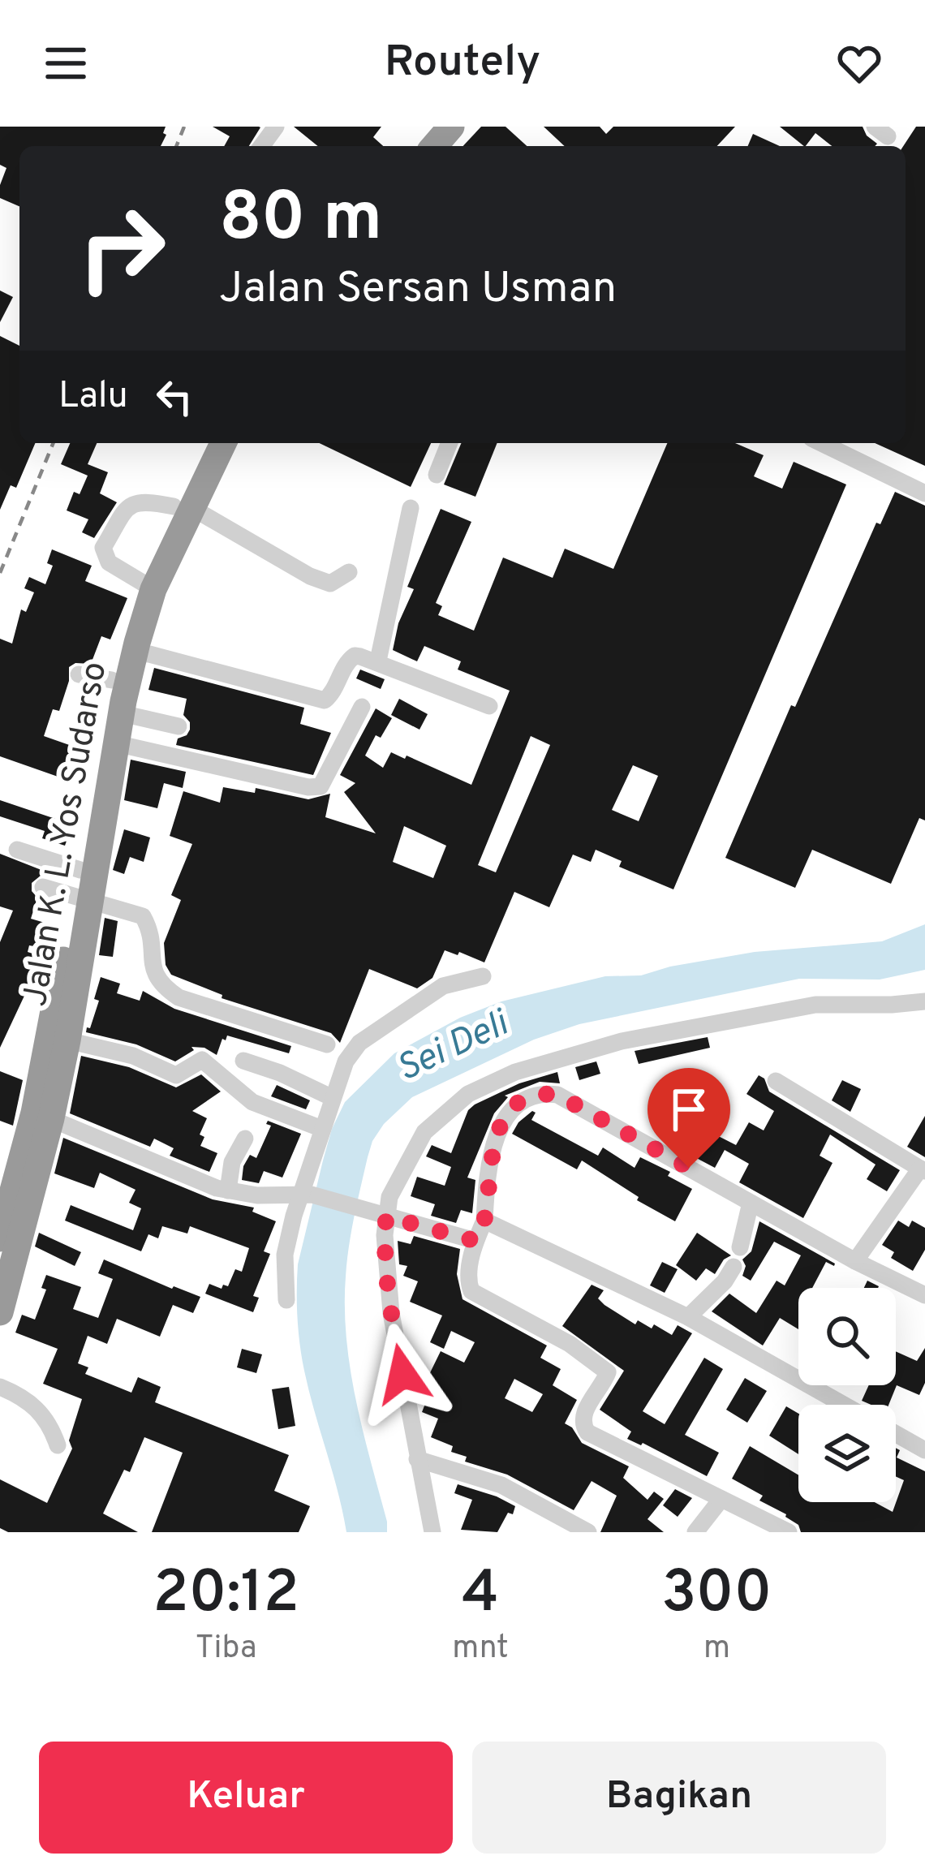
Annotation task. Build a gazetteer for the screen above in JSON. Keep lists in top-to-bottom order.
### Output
{
  "streets": {
    "highway": ["Jalan K. L. Yos Sudarso"]
  },
  "water": ["Sei Deli"],
  "page": {
    "header": "Routely",
    "turn": ["80 m", "Jalan Sersan Usman"],
    "then": "Lalu",
    "eta": [
      "20:12",
      "Tiba",
      "4",
      "mnt",
      "300",
      "m"
    ],
    "buttons": ["Keluar", "Bagikan"]
  }
}
